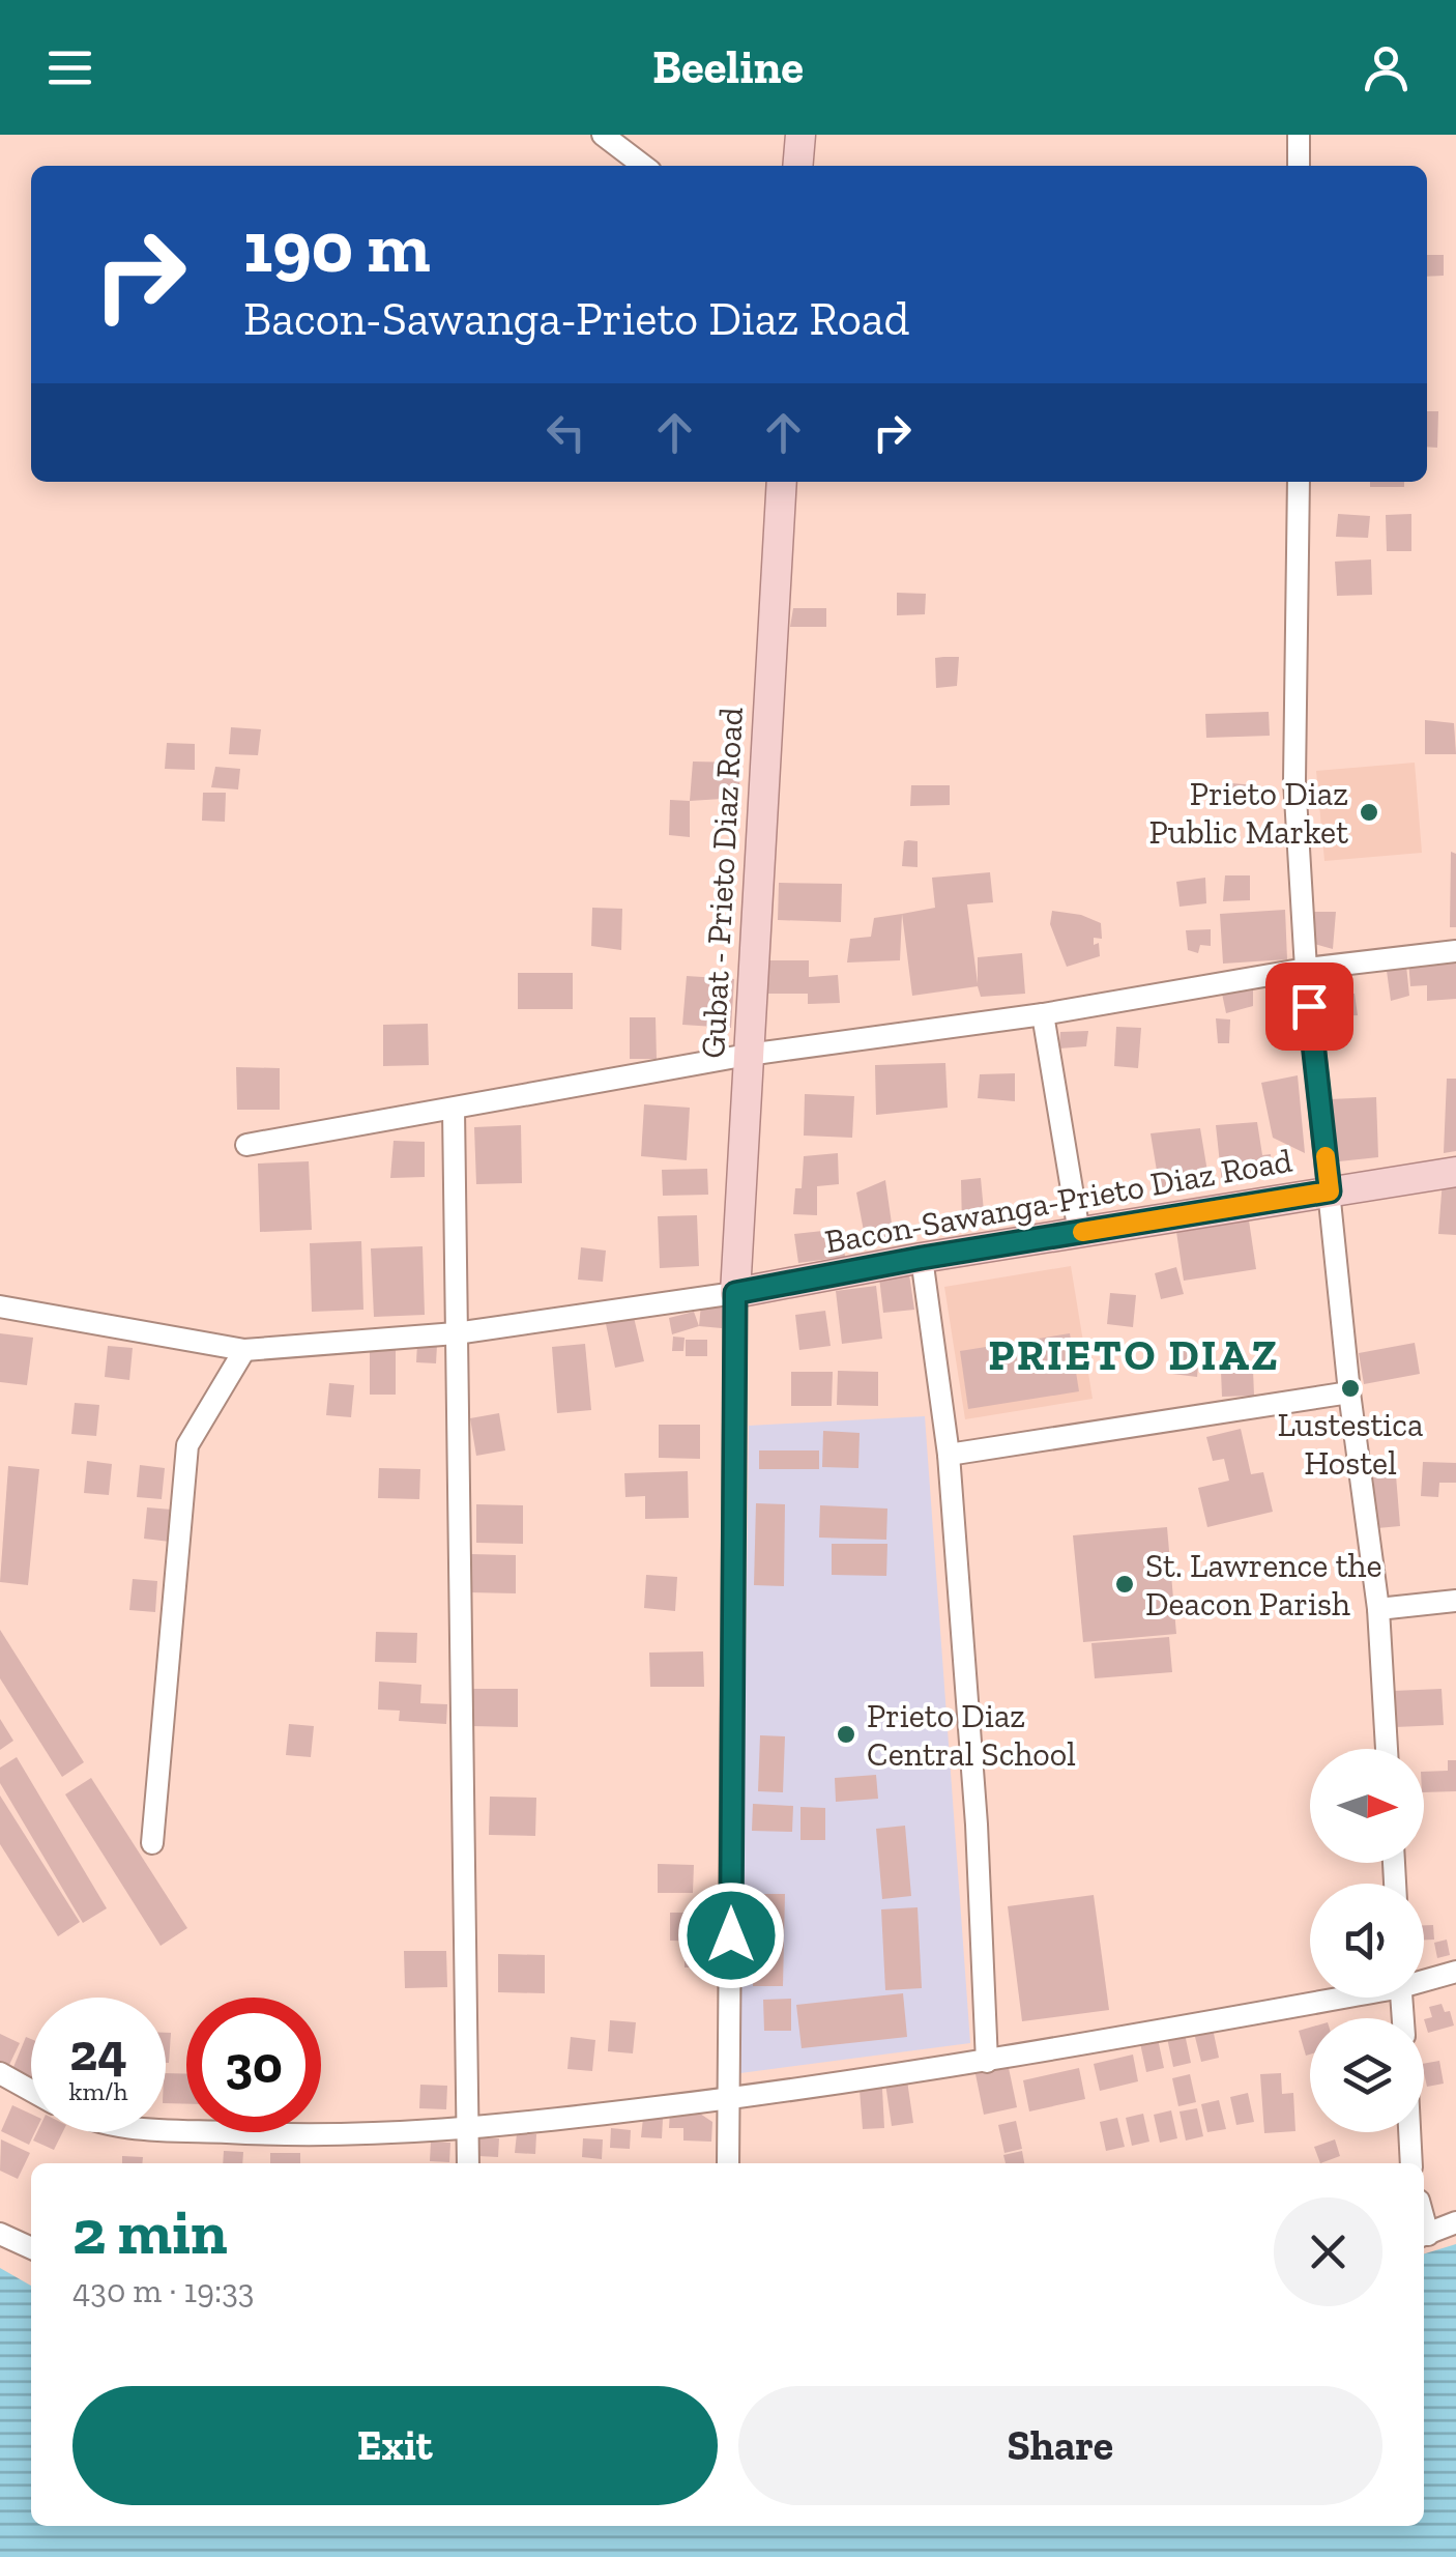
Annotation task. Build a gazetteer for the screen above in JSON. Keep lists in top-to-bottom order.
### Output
{
  "streets": {
    "main road": ["Gubat - Prieto Diaz Road", "Bacon-Sawanga-Prieto Diaz Road"]
  },
  "crossings": [
    ["Gubat - Prieto Diaz Road", "Bacon-Sawanga-Prieto Diaz Road"]
  ],
  "districts": ["PRIETO DIAZ"],
  "places": [
    "Prieto Diaz Public Market",
    "Lustestica Hostel",
    "St. Lawrence the Deacon Parish",
    "Prieto Diaz Central School"
  ],
  "north": "right",
  "page": {
    "header": "Beeline",
    "turn": ["190 m", "Bacon-Sawanga-Prieto Diaz Road"],
    "speed": "24 km/h",
    "limit": "30",
    "heading": ["2 min", "430 m · 19:33"],
    "buttons": ["Exit", "Share"]
  }
}
